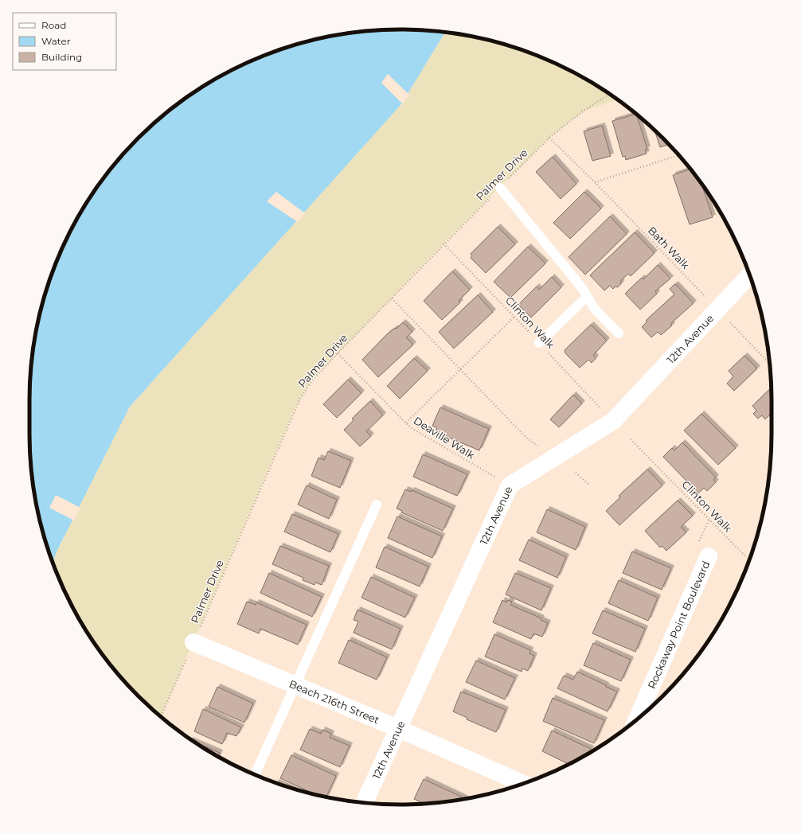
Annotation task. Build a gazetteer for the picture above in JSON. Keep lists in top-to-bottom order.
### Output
{
  "streets": {
    "street": ["12th Avenue", "Rockaway Point Boulevard", "Beach 216th Street"],
    "path": [
      "Palmer Drive",
      "Bath Walk",
      "Clinton Walk",
      "Deaville Walk"
    ]
  },
  "crossings": [
    ["Palmer Drive", "Bath Walk"],
    ["Palmer Drive", "Clinton Walk"],
    ["Palmer Drive", "Deaville Walk"],
    ["Palmer Drive", "Beach 216th Street"],
    ["Bath Walk", "12th Avenue"],
    ["12th Avenue", "Deaville Walk"],
    ["12th Avenue", "Beach 216th Street"]
  ],
  "legend": ["Road", "Water", "Building"]
}
